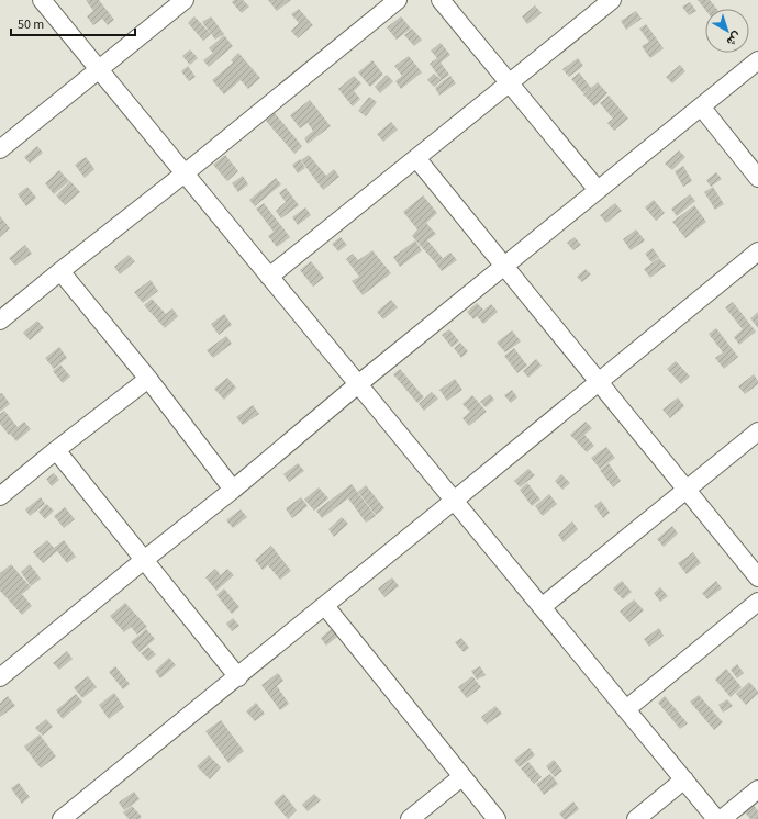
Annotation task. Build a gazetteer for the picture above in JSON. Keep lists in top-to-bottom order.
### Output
{
  "scale_bar": "50 m",
  "north": "bottom right"
}
